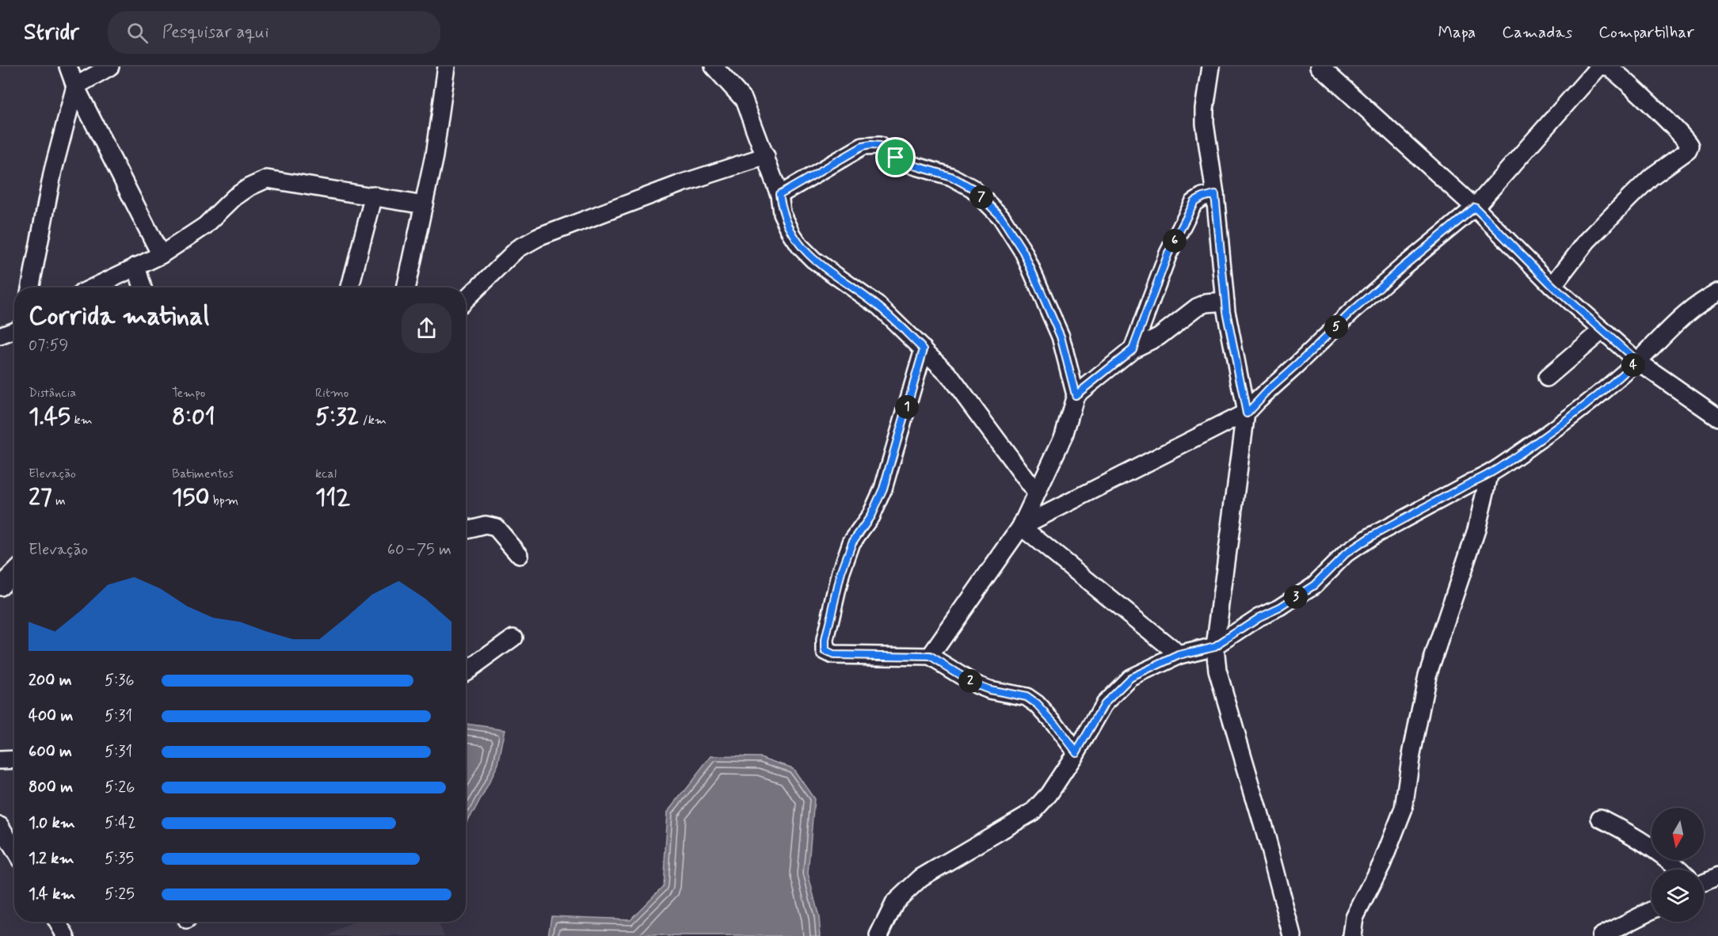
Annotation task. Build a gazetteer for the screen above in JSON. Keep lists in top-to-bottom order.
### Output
{
  "north": "bottom",
  "page": {
    "header": "Stridr",
    "search": "Pesquisar aqui",
    "nav": ["Mapa", "Camadas", "Compartilhar"],
    "pins": [
      "7",
      "6",
      "5",
      "4",
      "1",
      "3",
      "2"
    ],
    "heading": ["Corrida matinal", "07:59"],
    "stats": [
      ["Distância", "1.45 km"],
      ["Tempo", "8:01"],
      ["Ritmo", "5:32 /km"],
      ["Elevação", "27 m"],
      ["Batimentos", "150 bpm"],
      ["kcal", "112"]
    ],
    "chart": ["Elevação", "60–75 m"],
    "list": [
      {
        "name": "200 m",
        "note": "5:36"
      },
      {
        "name": "400 m",
        "note": "5:31"
      },
      {
        "name": "600 m",
        "note": "5:31"
      },
      {
        "name": "800 m",
        "note": "5:26"
      },
      {
        "name": "1.0 km",
        "note": "5:42"
      },
      {
        "name": "1.2 km",
        "note": "5:35"
      },
      {
        "name": "1.4 km",
        "note": "5:25"
      }
    ]
  }
}
